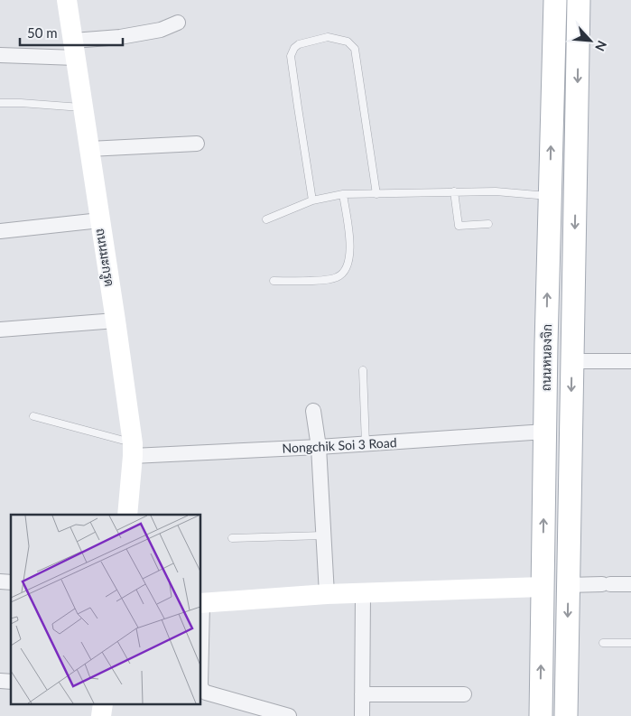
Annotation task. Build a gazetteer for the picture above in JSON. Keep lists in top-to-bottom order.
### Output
{
  "streets": {
    "main road": ["ถนนหนองจิก"],
    "street": ["ถนนมะกรูด", "Nongchik Soi 3 Road"]
  },
  "crossings": [
    ["ถนนมะกรูด", "Nongchik Soi 3 Road"],
    ["ถนนหนองจิก", "Nongchik Soi 3 Road"]
  ],
  "scale_bar": "50 m",
  "north": "bottom right"
}
